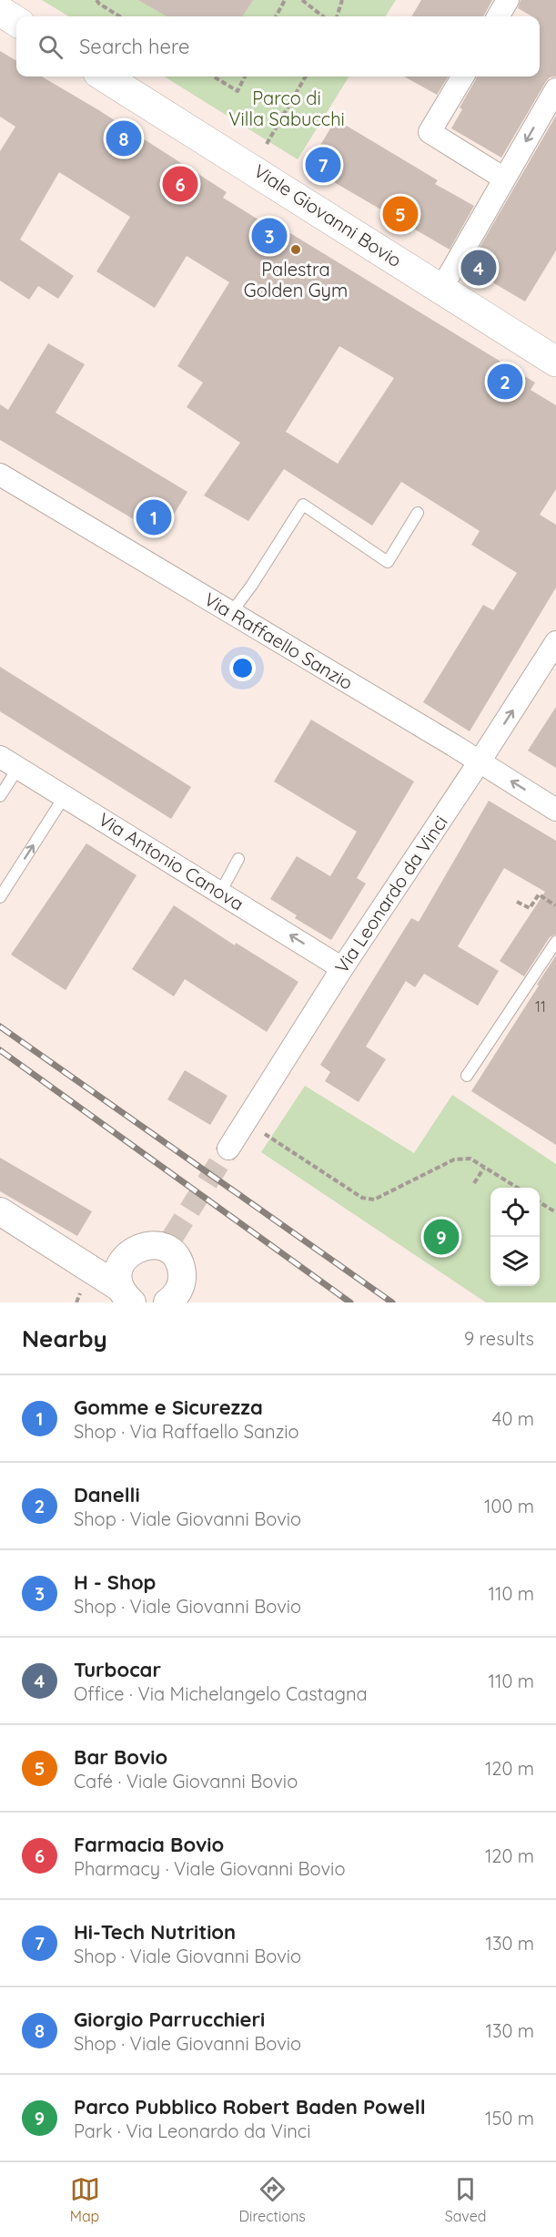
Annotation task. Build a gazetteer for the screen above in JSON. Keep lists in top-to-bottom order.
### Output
{
  "streets": {
    "main road": ["Viale Giovanni Bovio"],
    "street": ["Via Raffaello Sanzio", "Via Antonio Canova", "Via Leonardo da Vinci"]
  },
  "crossings": [
    ["Via Raffaello Sanzio", "Via Leonardo da Vinci"],
    ["Via Antonio Canova", "Via Leonardo da Vinci"]
  ],
  "one_way": ["Via Antonio Canova"],
  "parks": ["Parco di Villa Sabucchi"],
  "places": ["Palestra Golden Gym"],
  "house_numbers": ["11"],
  "page": {
    "search": "Search here",
    "pins": [
      "8",
      "7",
      "6",
      "5",
      "3",
      "4",
      "2",
      "1",
      "9"
    ],
    "heading": ["Nearby", "9 results"],
    "list": [
      {
        "mark": "1",
        "name": "Gomme e Sicurezza",
        "note": "Shop · Via Raffaello Sanzio",
        "value": "40 m"
      },
      {
        "mark": "2",
        "name": "Danelli",
        "note": "Shop · Viale Giovanni Bovio",
        "value": "100 m"
      },
      {
        "mark": "3",
        "name": "H - Shop",
        "note": "Shop · Viale Giovanni Bovio",
        "value": "110 m"
      },
      {
        "mark": "4",
        "name": "Turbocar",
        "note": "Office · Via Michelangelo Castagna",
        "value": "110 m"
      },
      {
        "mark": "5",
        "name": "Bar Bovio",
        "note": "Café · Viale Giovanni Bovio",
        "value": "120 m"
      },
      {
        "mark": "6",
        "name": "Farmacia Bovio",
        "note": "Pharmacy · Viale Giovanni Bovio",
        "value": "120 m"
      },
      {
        "mark": "7",
        "name": "Hi-Tech Nutrition",
        "note": "Shop · Viale Giovanni Bovio",
        "value": "130 m"
      },
      {
        "mark": "8",
        "name": "Giorgio Parrucchieri",
        "note": "Shop · Viale Giovanni Bovio",
        "value": "130 m"
      },
      {
        "mark": "9",
        "name": "Parco Pubblico Robert Baden Powell",
        "note": "Park · Via Leonardo da Vinci",
        "value": "150 m"
      }
    ],
    "nav": ["Map", "Directions", "Saved"]
  }
}
